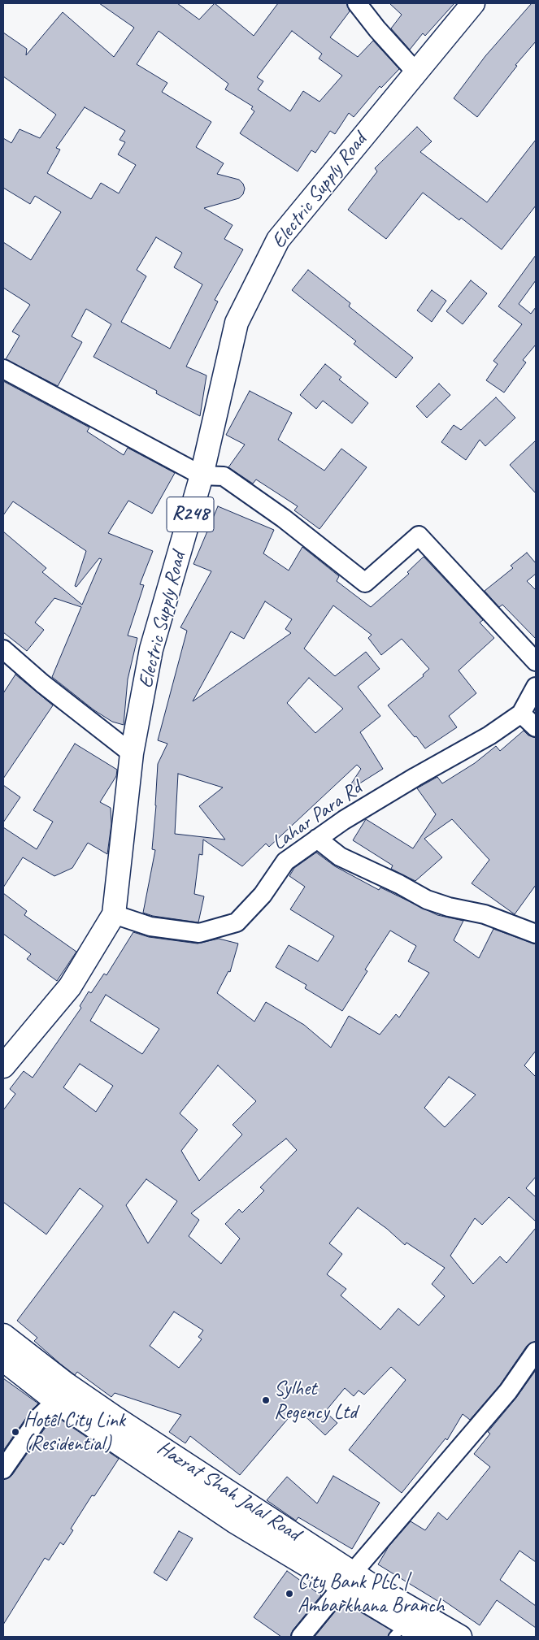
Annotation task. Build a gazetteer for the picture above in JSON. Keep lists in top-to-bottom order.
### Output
{
  "streets": {
    "main road": ["Electric Supply Road", "R248", "Hazrat Shah Jalal Road"],
    "street": ["Lahar Para Rd"]
  },
  "crossings": [
    ["Electric Supply Road", "Lahar Para Rd"]
  ],
  "places": ["Sylhet Regency Ltd", "Hotel City Link (Residential)", "City Bank PLC | Ambarkhana Branch"]
}
